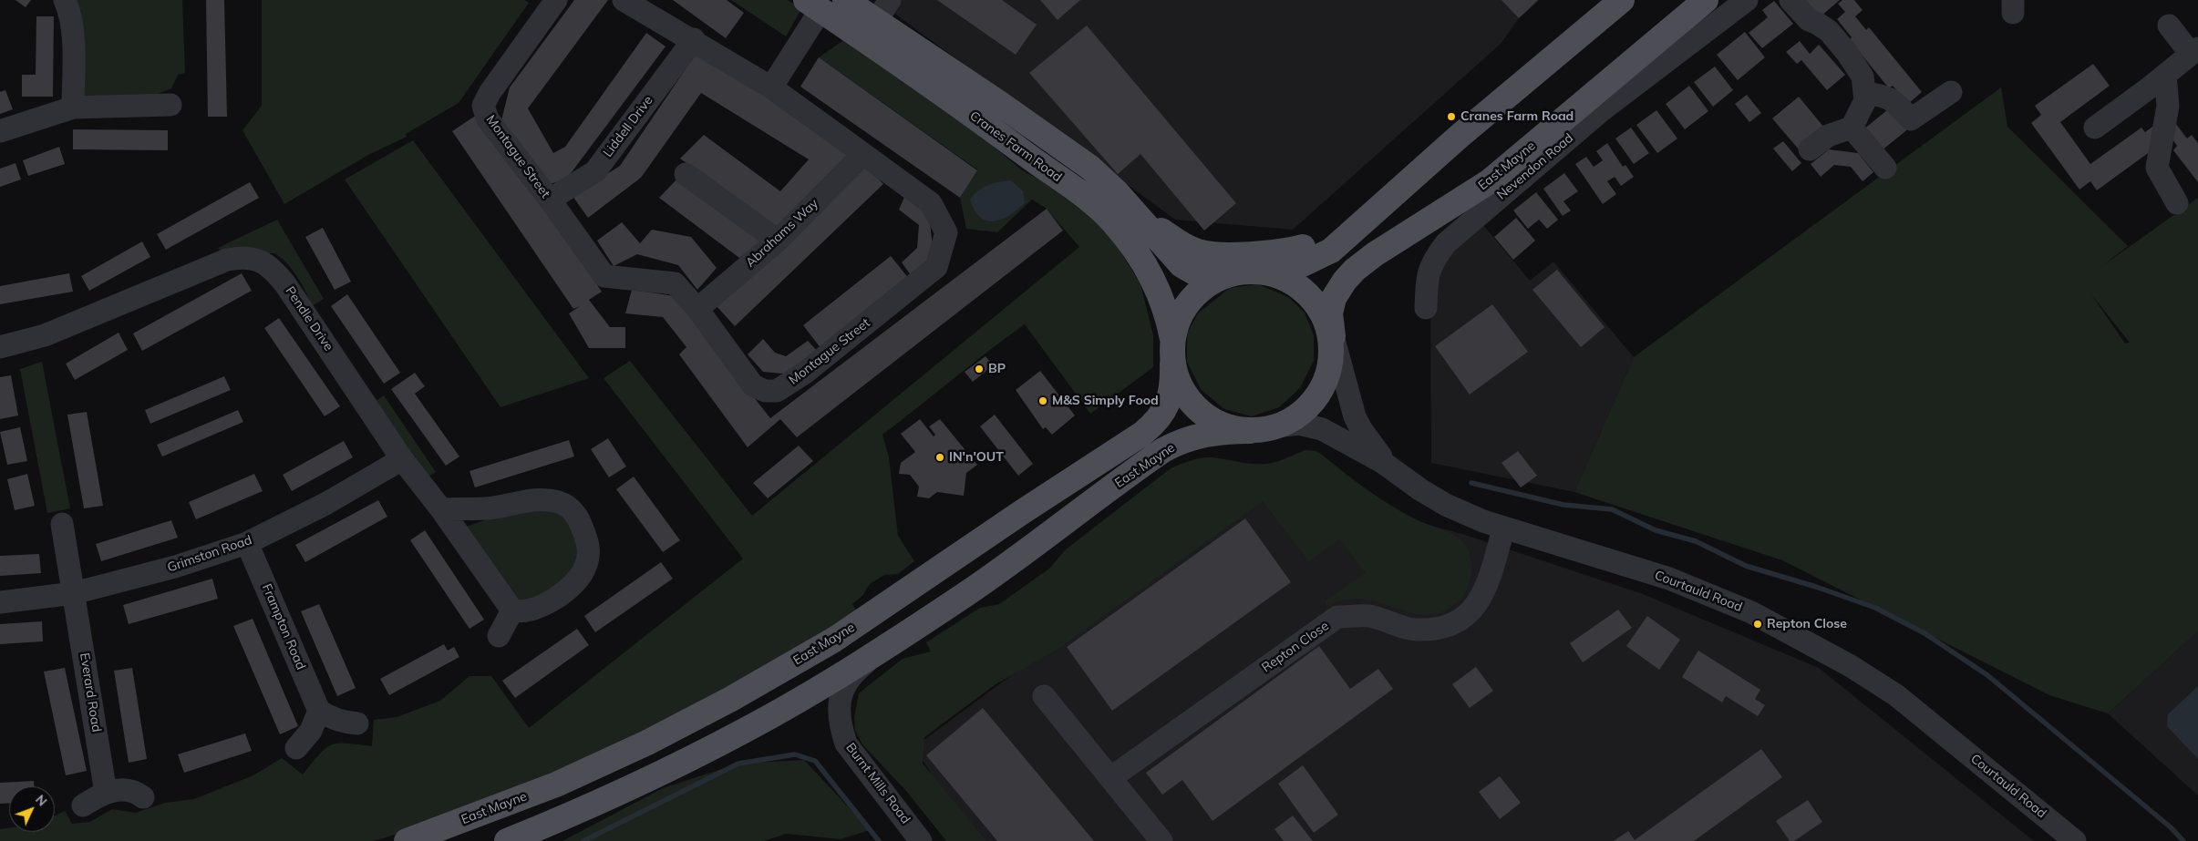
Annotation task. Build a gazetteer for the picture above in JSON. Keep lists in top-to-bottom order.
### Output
{
  "streets": {
    "main road": ["Cranes Farm Road", "East Mayne"],
    "street": [
      "Liddell Drive",
      "Montague Street",
      "Nevendon Road",
      "Abrahams Way",
      "Pendle Drive",
      "Grimston Road",
      "Courtauld Road",
      "Frampton Road",
      "Repton Close",
      "Everard Road",
      "Burnt Mills Road"
    ]
  },
  "crossings": [
    ["Liddell Drive", "Montague Street"],
    ["Cranes Farm Road", "East Mayne"],
    ["Cranes Farm Road", "Courtauld Road"],
    ["Montague Street", "Abrahams Way"],
    ["East Mayne", "Courtauld Road"],
    ["East Mayne", "Burnt Mills Road"],
    ["Pendle Drive", "Grimston Road"],
    ["Grimston Road", "Frampton Road"],
    ["Grimston Road", "Everard Road"],
    ["Courtauld Road", "Repton Close"]
  ],
  "places": [
    "Cranes Farm Road",
    "BP",
    "M&S Simply Food",
    "IN'n'OUT",
    "Repton Close"
  ],
  "north": "top right"
}
